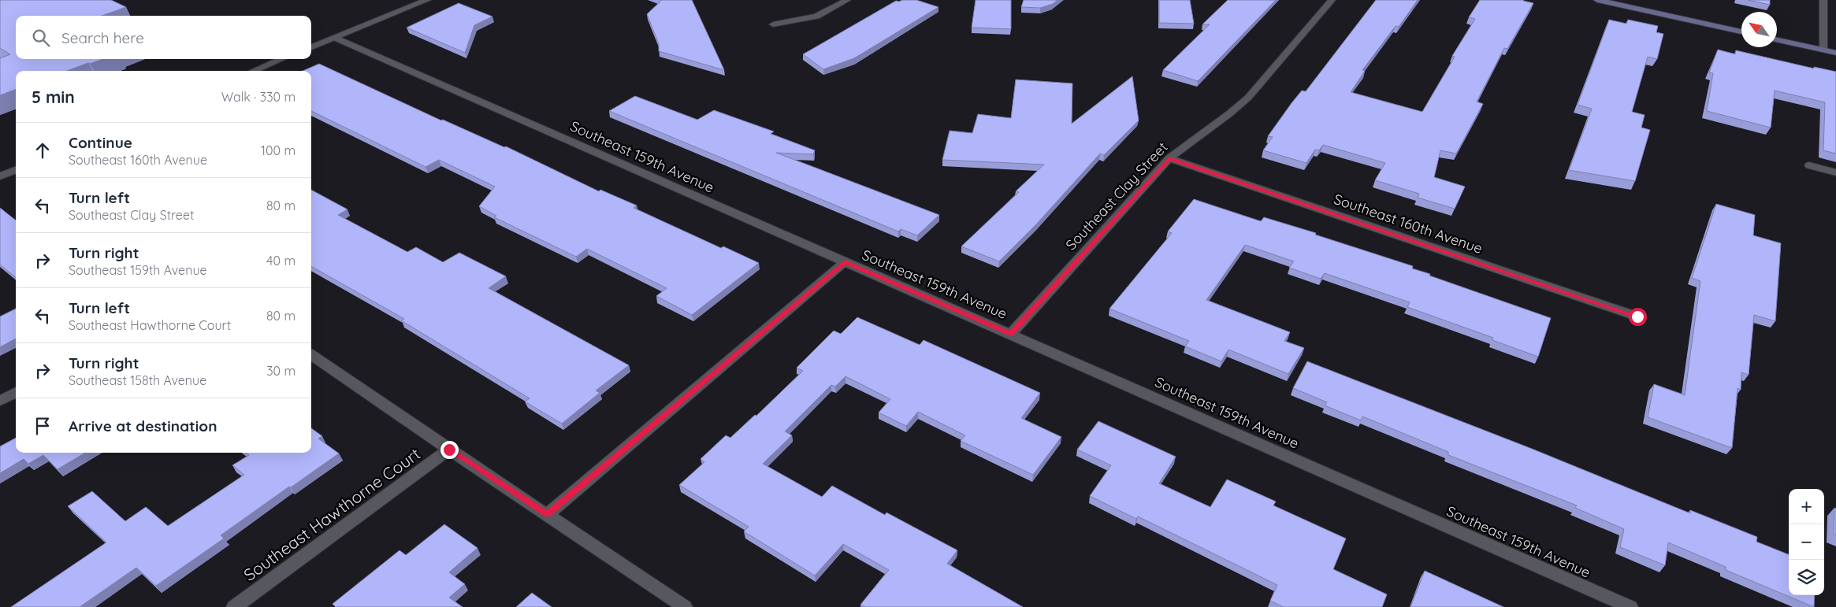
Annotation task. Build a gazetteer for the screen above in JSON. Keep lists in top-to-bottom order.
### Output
{
  "streets": {
    "street": [
      "Southeast 159th Avenue",
      "Southeast Clay Street",
      "Southeast 160th Avenue",
      "Southeast Hawthorne Court"
    ]
  },
  "crossings": [
    ["Southeast 159th Avenue", "Southeast Clay Street"],
    ["Southeast Clay Street", "Southeast 160th Avenue"]
  ],
  "north": "top left",
  "page": {
    "search": "Search here",
    "heading": ["5 min", "Walk · 330 m"],
    "list": [
      ["Continue", "Southeast 160th Avenue", "100 m"],
      ["Turn left", "Southeast Clay Street", "80 m"],
      ["Turn right", "Southeast 159th Avenue", "40 m"],
      ["Turn left", "Southeast Hawthorne Court", "80 m"],
      ["Turn right", "Southeast 158th Avenue", "30 m"],
      "Arrive at destination"
    ],
    "map_buttons": ["+", "−"]
  }
}
